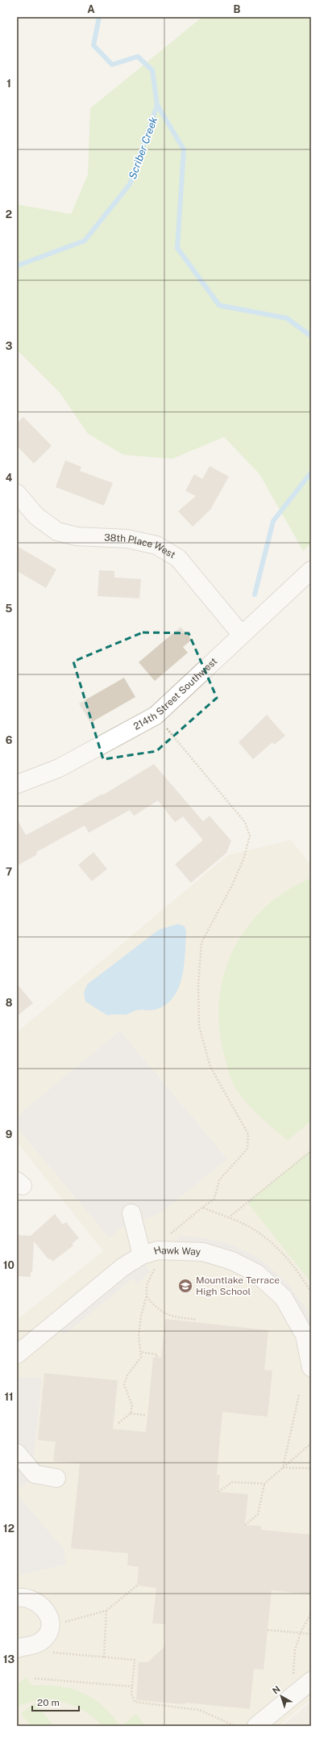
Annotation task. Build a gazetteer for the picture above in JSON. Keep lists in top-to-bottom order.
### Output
{
  "streets": {
    "street": ["38th Place West", "214th Street Southwest", "Hawk Way"]
  },
  "crossings": [
    ["38th Place West", "214th Street Southwest"]
  ],
  "water": ["Scriber Creek"],
  "places": {
    "school or university": ["Mountlake Terrace High School"]
  },
  "scale_bar": "20 m",
  "north": "top left",
  "grid": {
    "columns": ["A", "B"],
    "rows": [
      "1",
      "2",
      "3",
      "4",
      "5",
      "6",
      "7",
      "8",
      "9",
      "10",
      "11",
      "12",
      "13"
    ]
  }
}
